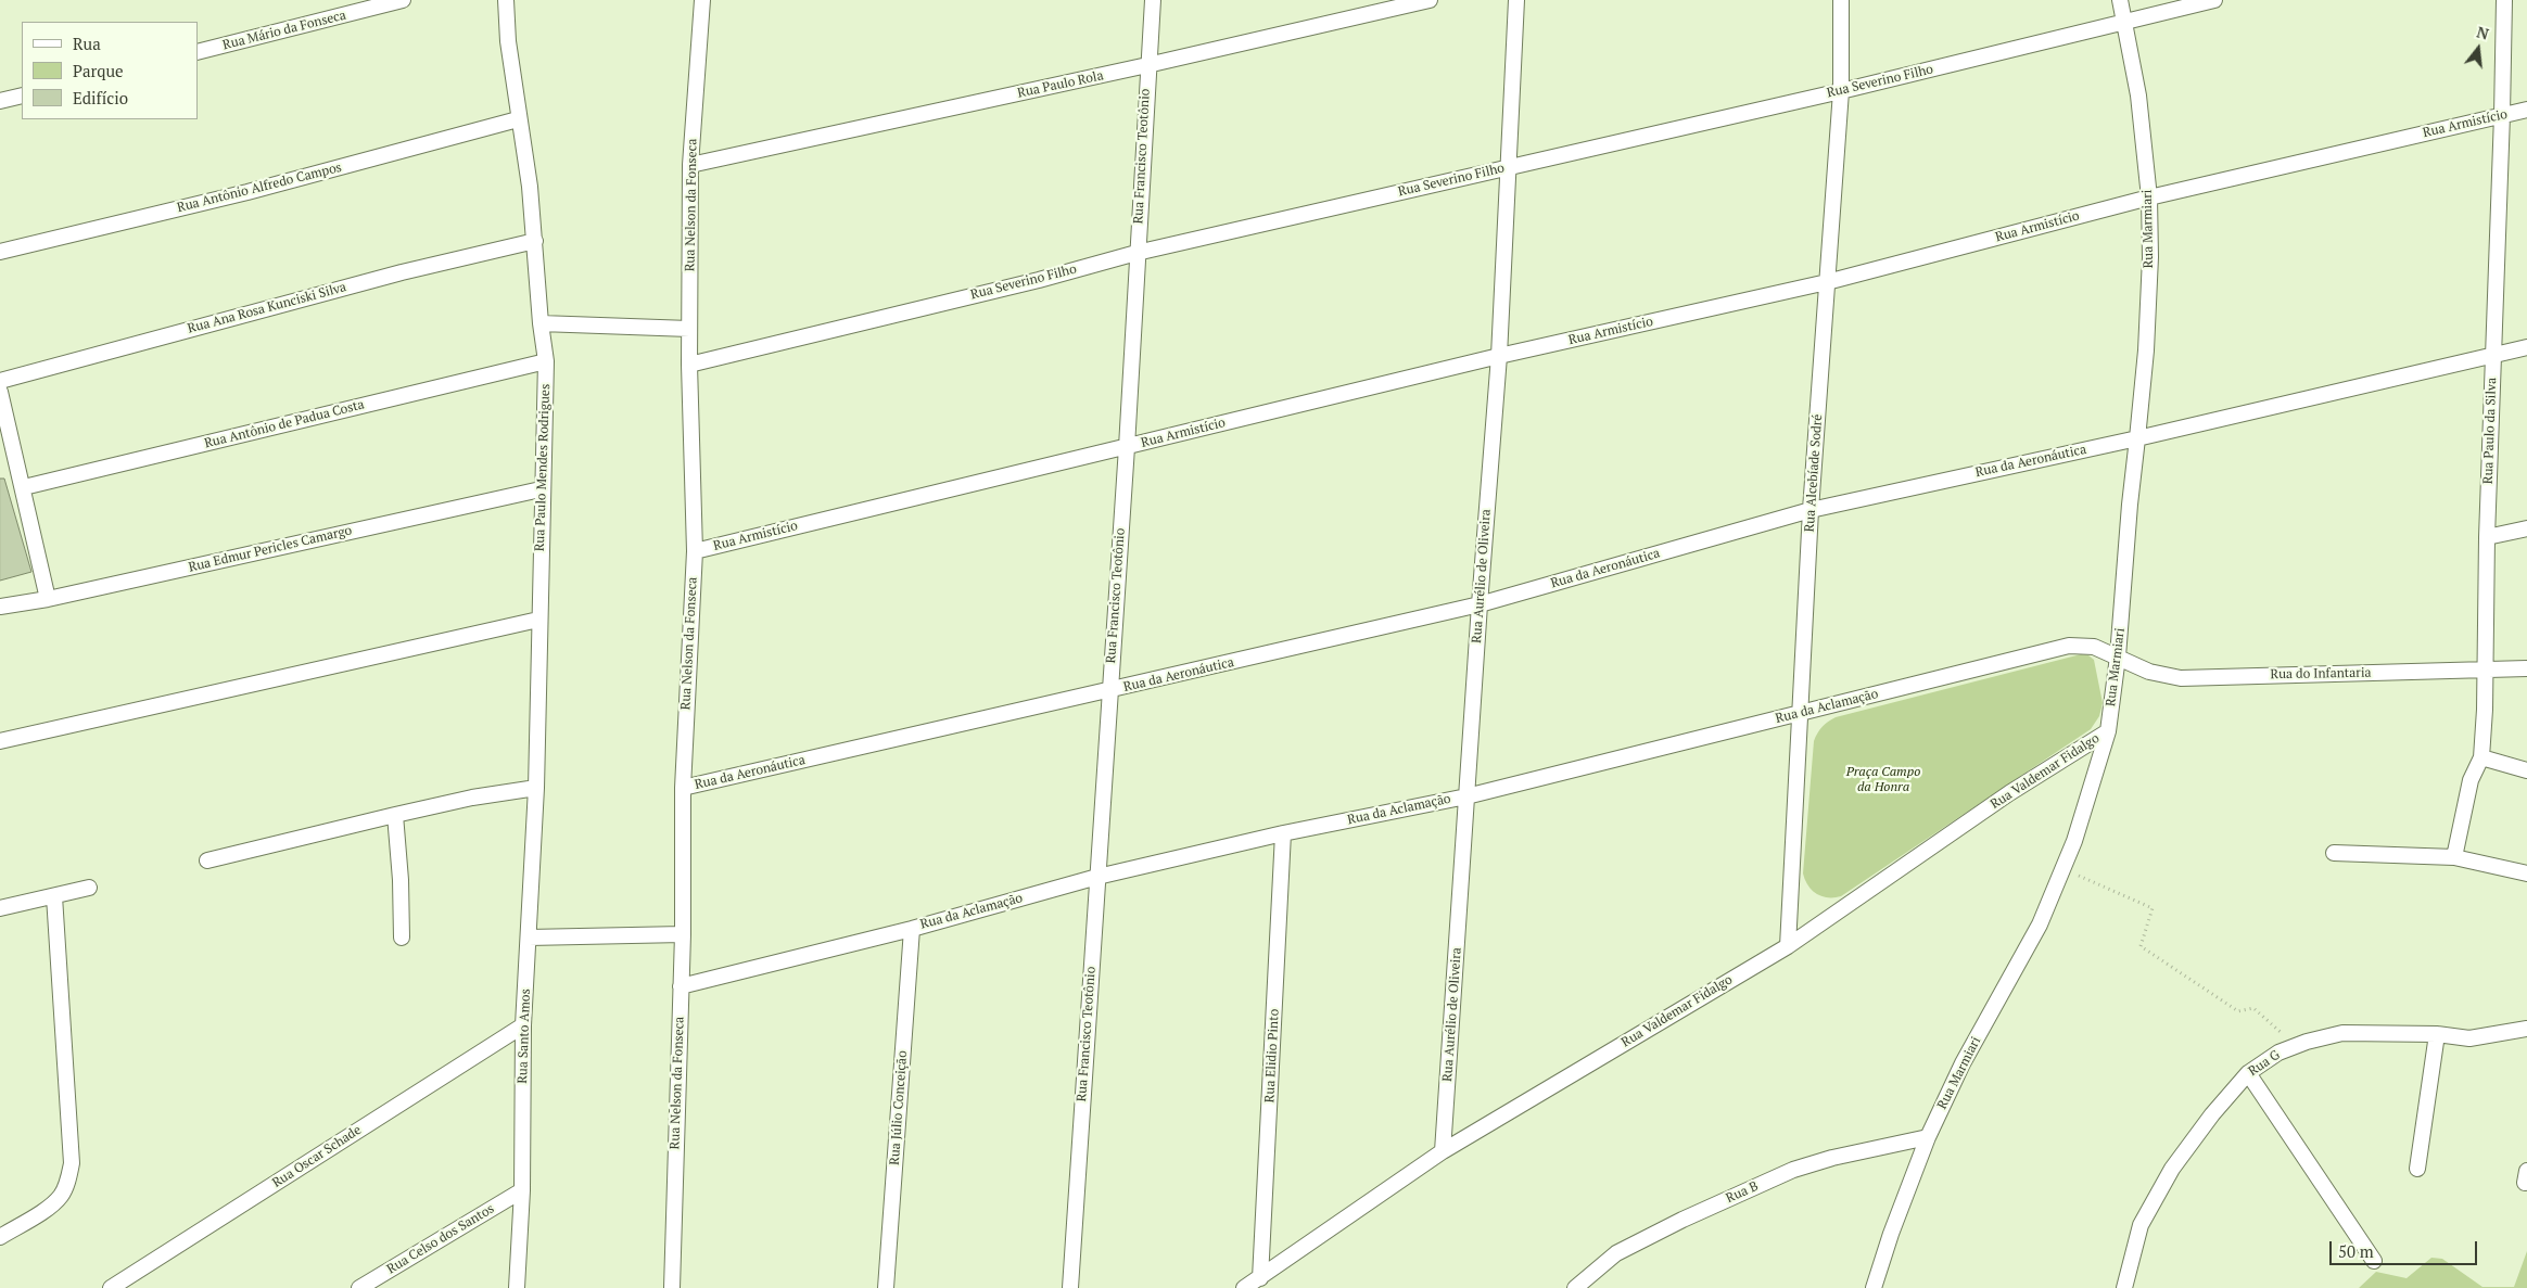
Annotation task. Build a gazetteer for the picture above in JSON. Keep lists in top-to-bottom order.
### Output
{
  "streets": {
    "street": [
      "Rua Mário da Fonseca",
      "Rua Severino Filho",
      "Rua Paulo Rola",
      "Rua Armistício",
      "Rua Francisco Teotônio",
      "Rua Antônio Alfredo Campos",
      "Rua Nelson da Fonseca",
      "Rua Marmiari",
      "Rua Ana Rosa Kunciski Silva",
      "Rua Antônio de Padua Costa",
      "Rua Paulo da Silva",
      "Rua da Aeronáutica",
      "Rua Paulo Mendes Rodrigues",
      "Rua Alcebíade Sodré",
      "Rua Edmur Pericles Camargo",
      "Rua Aurélio de Oliveira",
      "Rua do Infantaria",
      "Rua da Aclamação",
      "Rua Valdemar Fidalgo",
      "Rua Santo Amos",
      "Rua Elidio Pinto",
      "Rua G",
      "Rua Júlio Conceição",
      "Rua Oscar Schade",
      "Rua B",
      "Rua Celso dos Santos"
    ]
  },
  "crossings": [
    ["Rua Severino Filho", "Rua Francisco Teotônio"],
    ["Rua Severino Filho", "Rua Nelson da Fonseca"],
    ["Rua Severino Filho", "Rua Marmiari"],
    ["Rua Severino Filho", "Rua Alcebíade Sodré"],
    ["Rua Severino Filho", "Rua Aurélio de Oliveira"],
    ["Rua Paulo Rola", "Rua Francisco Teotônio"],
    ["Rua Paulo Rola", "Rua Nelson da Fonseca"],
    ["Rua Armistício", "Rua Francisco Teotônio"],
    ["Rua Armistício", "Rua Nelson da Fonseca"],
    ["Rua Armistício", "Rua Marmiari"],
    ["Rua Armistício", "Rua Paulo da Silva"],
    ["Rua Armistício", "Rua Alcebíade Sodré"],
    ["Rua Armistício", "Rua Aurélio de Oliveira"],
    ["Rua Francisco Teotônio", "Rua da Aeronáutica"],
    ["Rua Francisco Teotônio", "Rua da Aclamação"],
    ["Rua Antônio Alfredo Campos", "Rua Paulo Mendes Rodrigues"],
    ["Rua Nelson da Fonseca", "Rua da Aeronáutica"],
    ["Rua Nelson da Fonseca", "Rua da Aclamação"],
    ["Rua Marmiari", "Rua da Aeronáutica"],
    ["Rua Marmiari", "Rua do Infantaria"],
    ["Rua Marmiari", "Rua da Aclamação"],
    ["Rua Marmiari", "Rua Valdemar Fidalgo"],
    ["Rua Marmiari", "Rua B"],
    ["Rua Ana Rosa Kunciski Silva", "Rua Paulo Mendes Rodrigues"],
    ["Rua Antônio de Padua Costa", "Rua Paulo Mendes Rodrigues"],
    ["Rua Paulo da Silva", "Rua da Aeronáutica"],
    ["Rua Paulo da Silva", "Rua do Infantaria"],
    ["Rua da Aeronáutica", "Rua Alcebíade Sodré"],
    ["Rua da Aeronáutica", "Rua Aurélio de Oliveira"],
    ["Rua Paulo Mendes Rodrigues", "Rua Edmur Pericles Camargo"],
    ["Rua Paulo Mendes Rodrigues", "Rua Santo Amos"],
    ["Rua Alcebíade Sodré", "Rua da Aclamação"],
    ["Rua Alcebíade Sodré", "Rua Valdemar Fidalgo"],
    ["Rua Aurélio de Oliveira", "Rua da Aclamação"],
    ["Rua Aurélio de Oliveira", "Rua Valdemar Fidalgo"],
    ["Rua do Infantaria", "Rua da Aclamação"],
    ["Rua da Aclamação", "Rua Elidio Pinto"],
    ["Rua da Aclamação", "Rua Júlio Conceição"],
    ["Rua Valdemar Fidalgo", "Rua Elidio Pinto"],
    ["Rua Santo Amos", "Rua Oscar Schade"],
    ["Rua Santo Amos", "Rua Celso dos Santos"]
  ],
  "parks": ["Praça Campo da Honra"],
  "legend": ["Rua", "Parque", "Edifício"],
  "scale_bar": "50 m",
  "north": "top"
}
